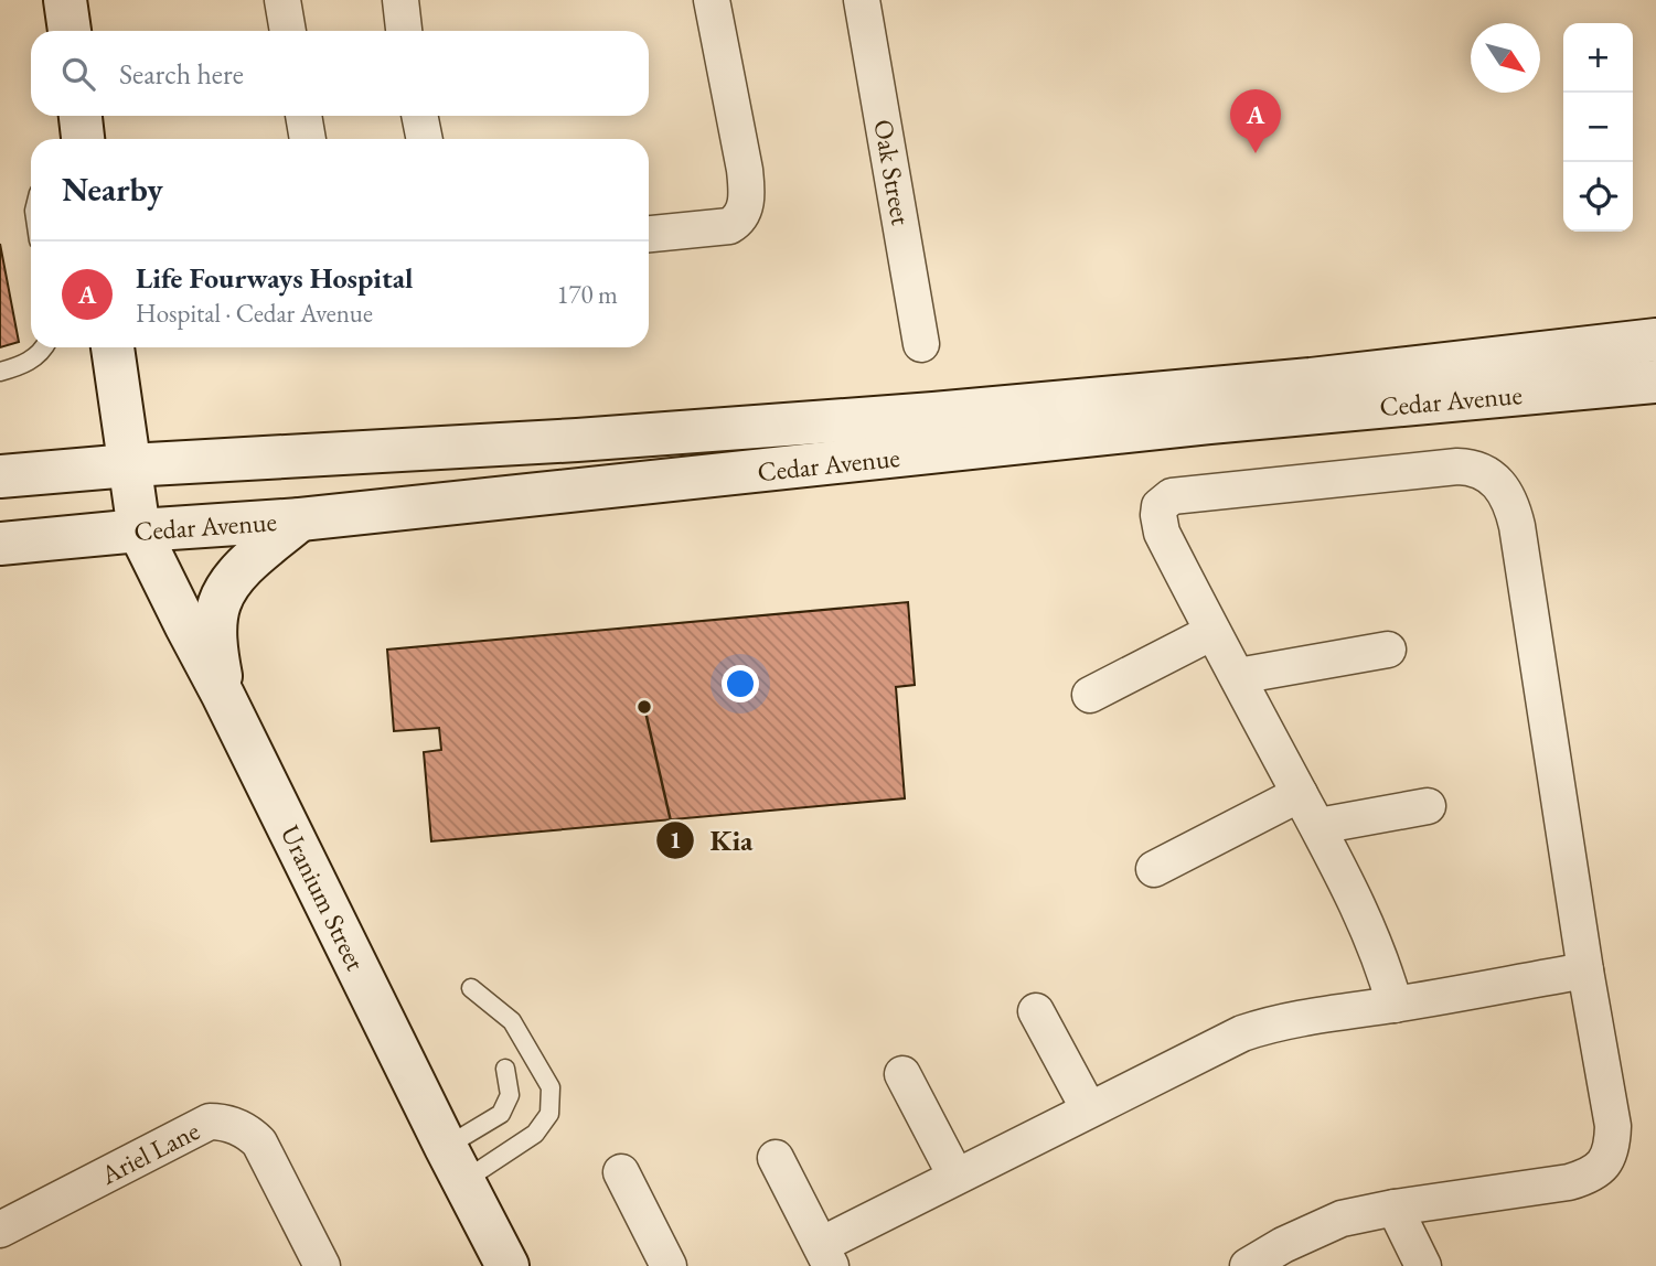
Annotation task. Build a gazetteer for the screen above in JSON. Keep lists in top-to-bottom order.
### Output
{
  "streets": {
    "main road": ["Cedar Avenue", "Uranium Street"],
    "street": ["Oak Street", "Ariel Lane"]
  },
  "crossings": [
    ["Cedar Avenue", "Uranium Street"]
  ],
  "places": ["Kia"],
  "north": "bottom right",
  "page": {
    "map_buttons": ["+", "−"],
    "search": "Search here",
    "pins": "A",
    "heading": "Nearby",
    "list": [
      {
        "mark": "A",
        "name": "Life Fourways Hospital",
        "note": "Hospital · Cedar Avenue",
        "value": "170 m"
      }
    ]
  }
}
